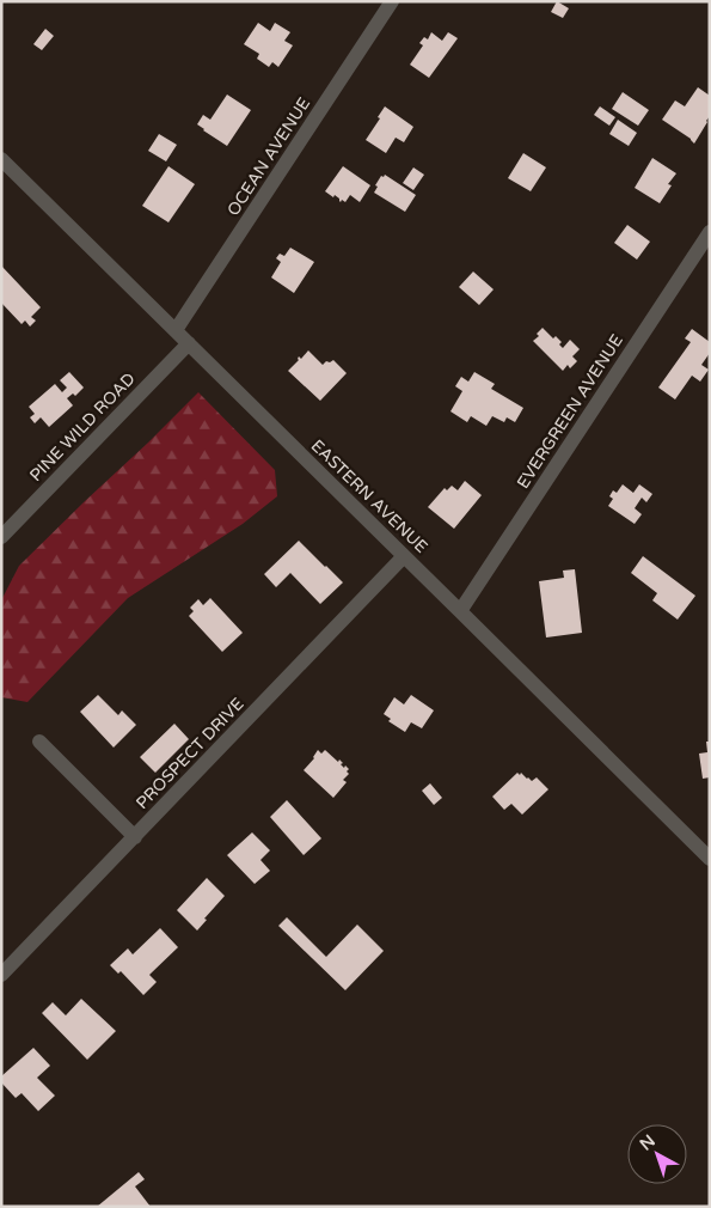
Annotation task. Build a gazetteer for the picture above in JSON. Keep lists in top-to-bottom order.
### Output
{
  "streets": {
    "street": [
      "OCEAN AVENUE",
      "EVERGREEN AVENUE",
      "PINE WILD ROAD",
      "EASTERN AVENUE",
      "PROSPECT DRIVE"
    ]
  },
  "crossings": [
    ["OCEAN AVENUE", "EASTERN AVENUE"],
    ["EVERGREEN AVENUE", "EASTERN AVENUE"],
    ["PINE WILD ROAD", "EASTERN AVENUE"],
    ["EASTERN AVENUE", "PROSPECT DRIVE"]
  ],
  "north": "top left"
}
